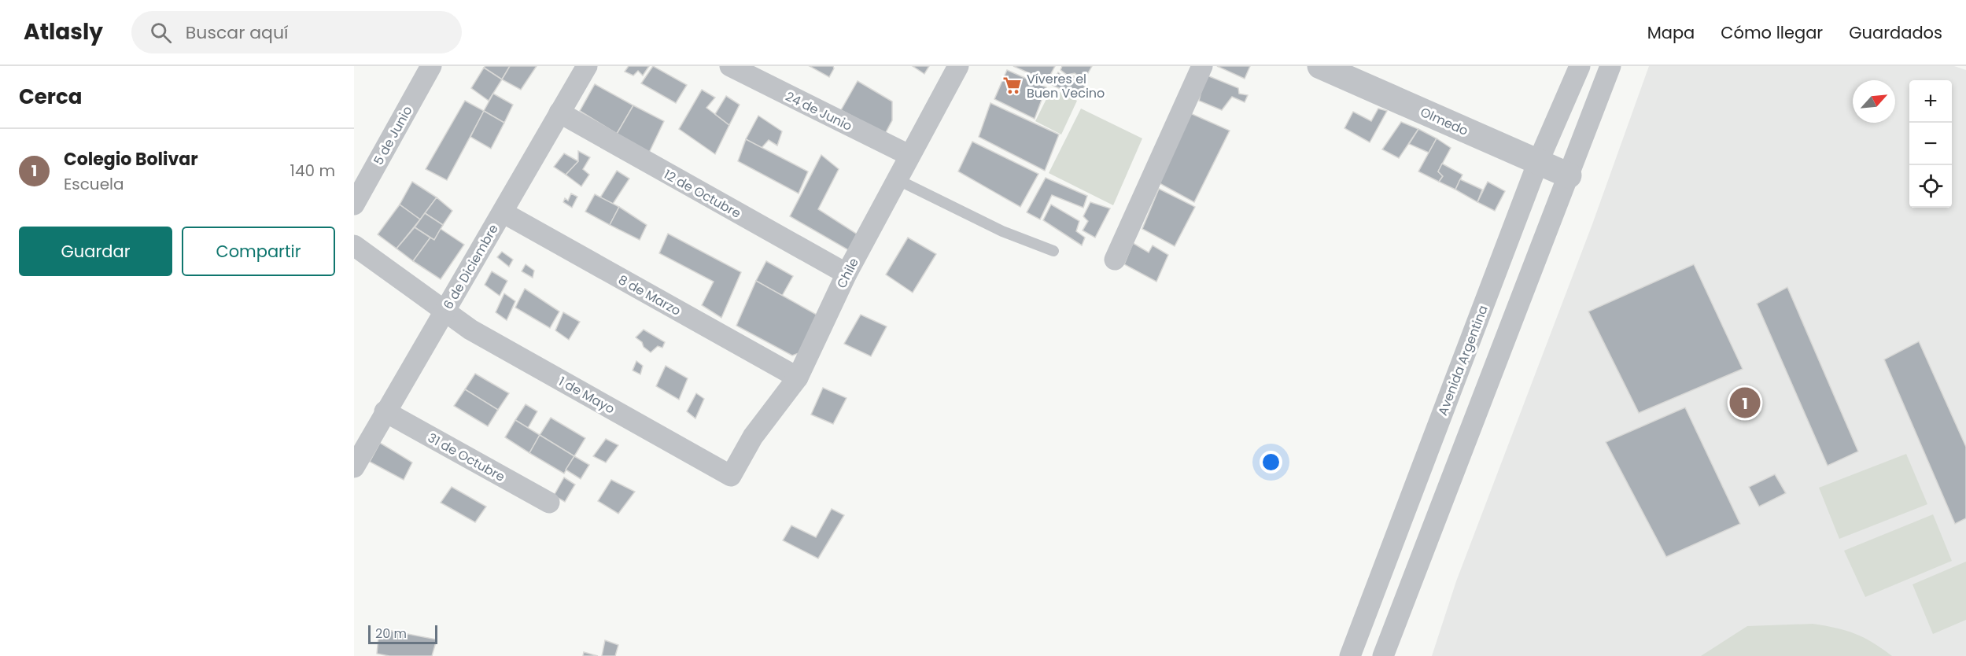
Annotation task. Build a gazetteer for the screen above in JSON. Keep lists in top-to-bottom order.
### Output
{
  "streets": {
    "street": [
      "24 de Junio",
      "Olmedo",
      "5 de Junio",
      "12 de Octubre",
      "6 de Diciembre",
      "Chile",
      "8 de Marzo",
      "Avenida Argentina",
      "1 de Mayo",
      "31 de Octubre"
    ]
  },
  "crossings": [
    ["24 de Junio", "Chile"],
    ["Olmedo", "Avenida Argentina"],
    ["12 de Octubre", "6 de Diciembre"],
    ["12 de Octubre", "Chile"],
    ["6 de Diciembre", "8 de Marzo"],
    ["6 de Diciembre", "1 de Mayo"],
    ["6 de Diciembre", "31 de Octubre"],
    ["Chile", "8 de Marzo"],
    ["Chile", "1 de Mayo"]
  ],
  "places": {
    "supermarket": ["Víveres el Buen Vecino"]
  },
  "scale_bar": "20 m",
  "north": "top right",
  "page": {
    "header": "Atlasly",
    "search": "Buscar aquí",
    "nav": ["Mapa", "Cómo llegar", "Guardados"],
    "heading": "Cerca",
    "map_buttons": ["+", "−"],
    "list": [
      {
        "mark": "1",
        "name": "Colegio Bolivar",
        "note": "Escuela",
        "value": "140 m"
      }
    ],
    "buttons": ["Guardar", "Compartir"],
    "pins": "1",
    "scale": "20 m"
  }
}
